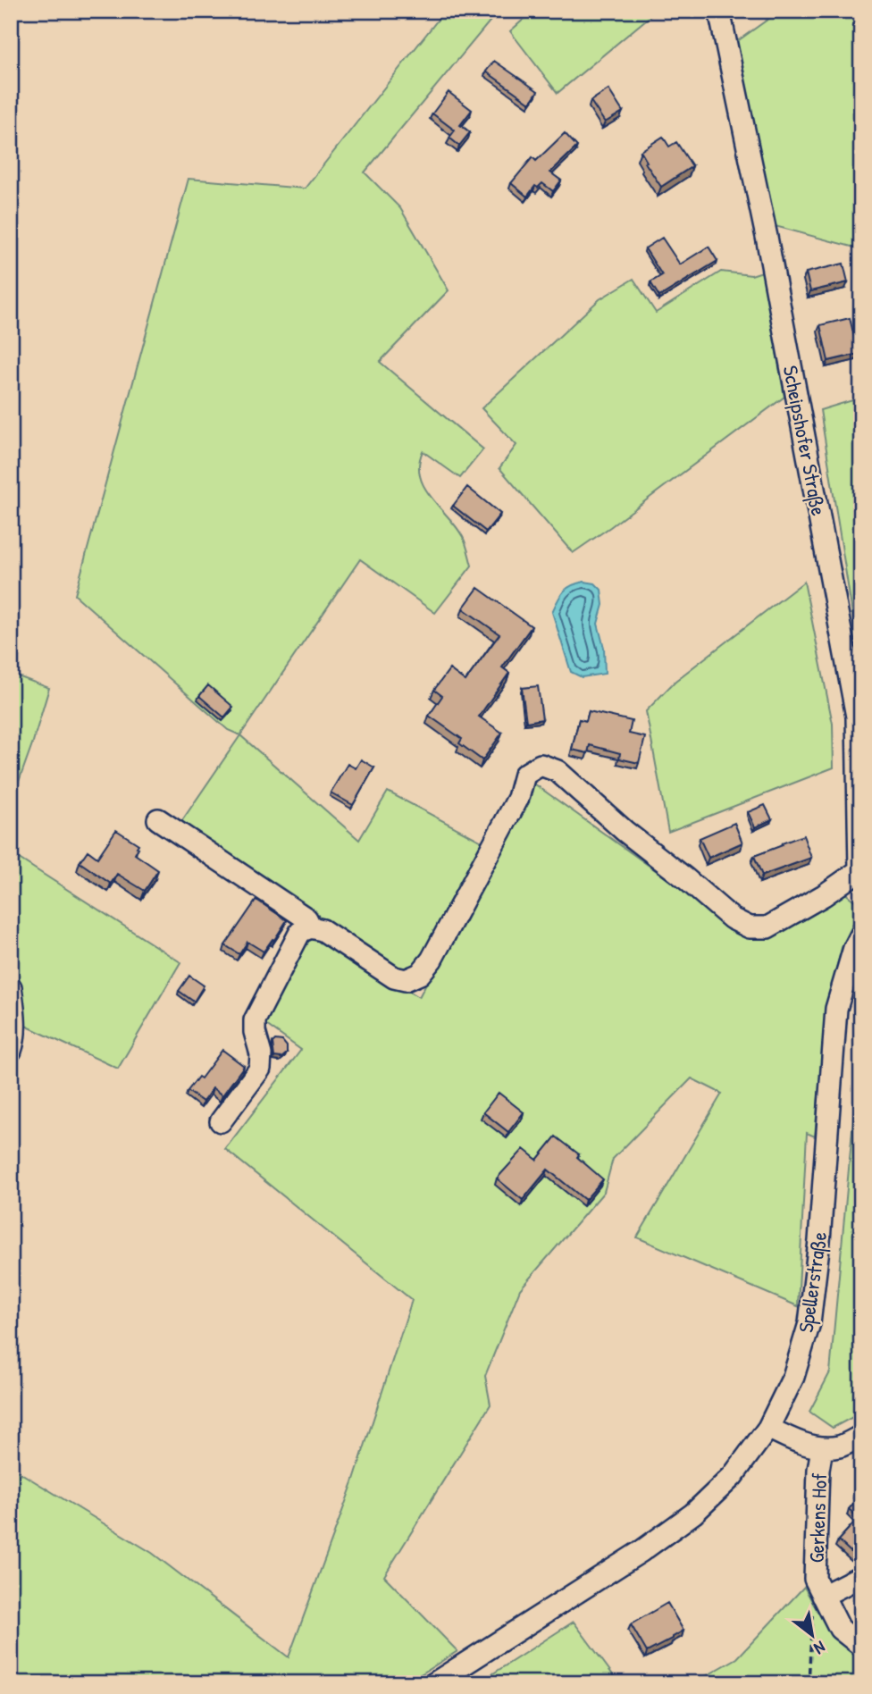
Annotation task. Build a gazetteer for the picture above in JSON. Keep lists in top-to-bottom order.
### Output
{
  "streets": {
    "street": ["Scheipshofer Straße", "Spellerstraße", "Gerkens Hof"]
  },
  "north": "bottom right"
}
